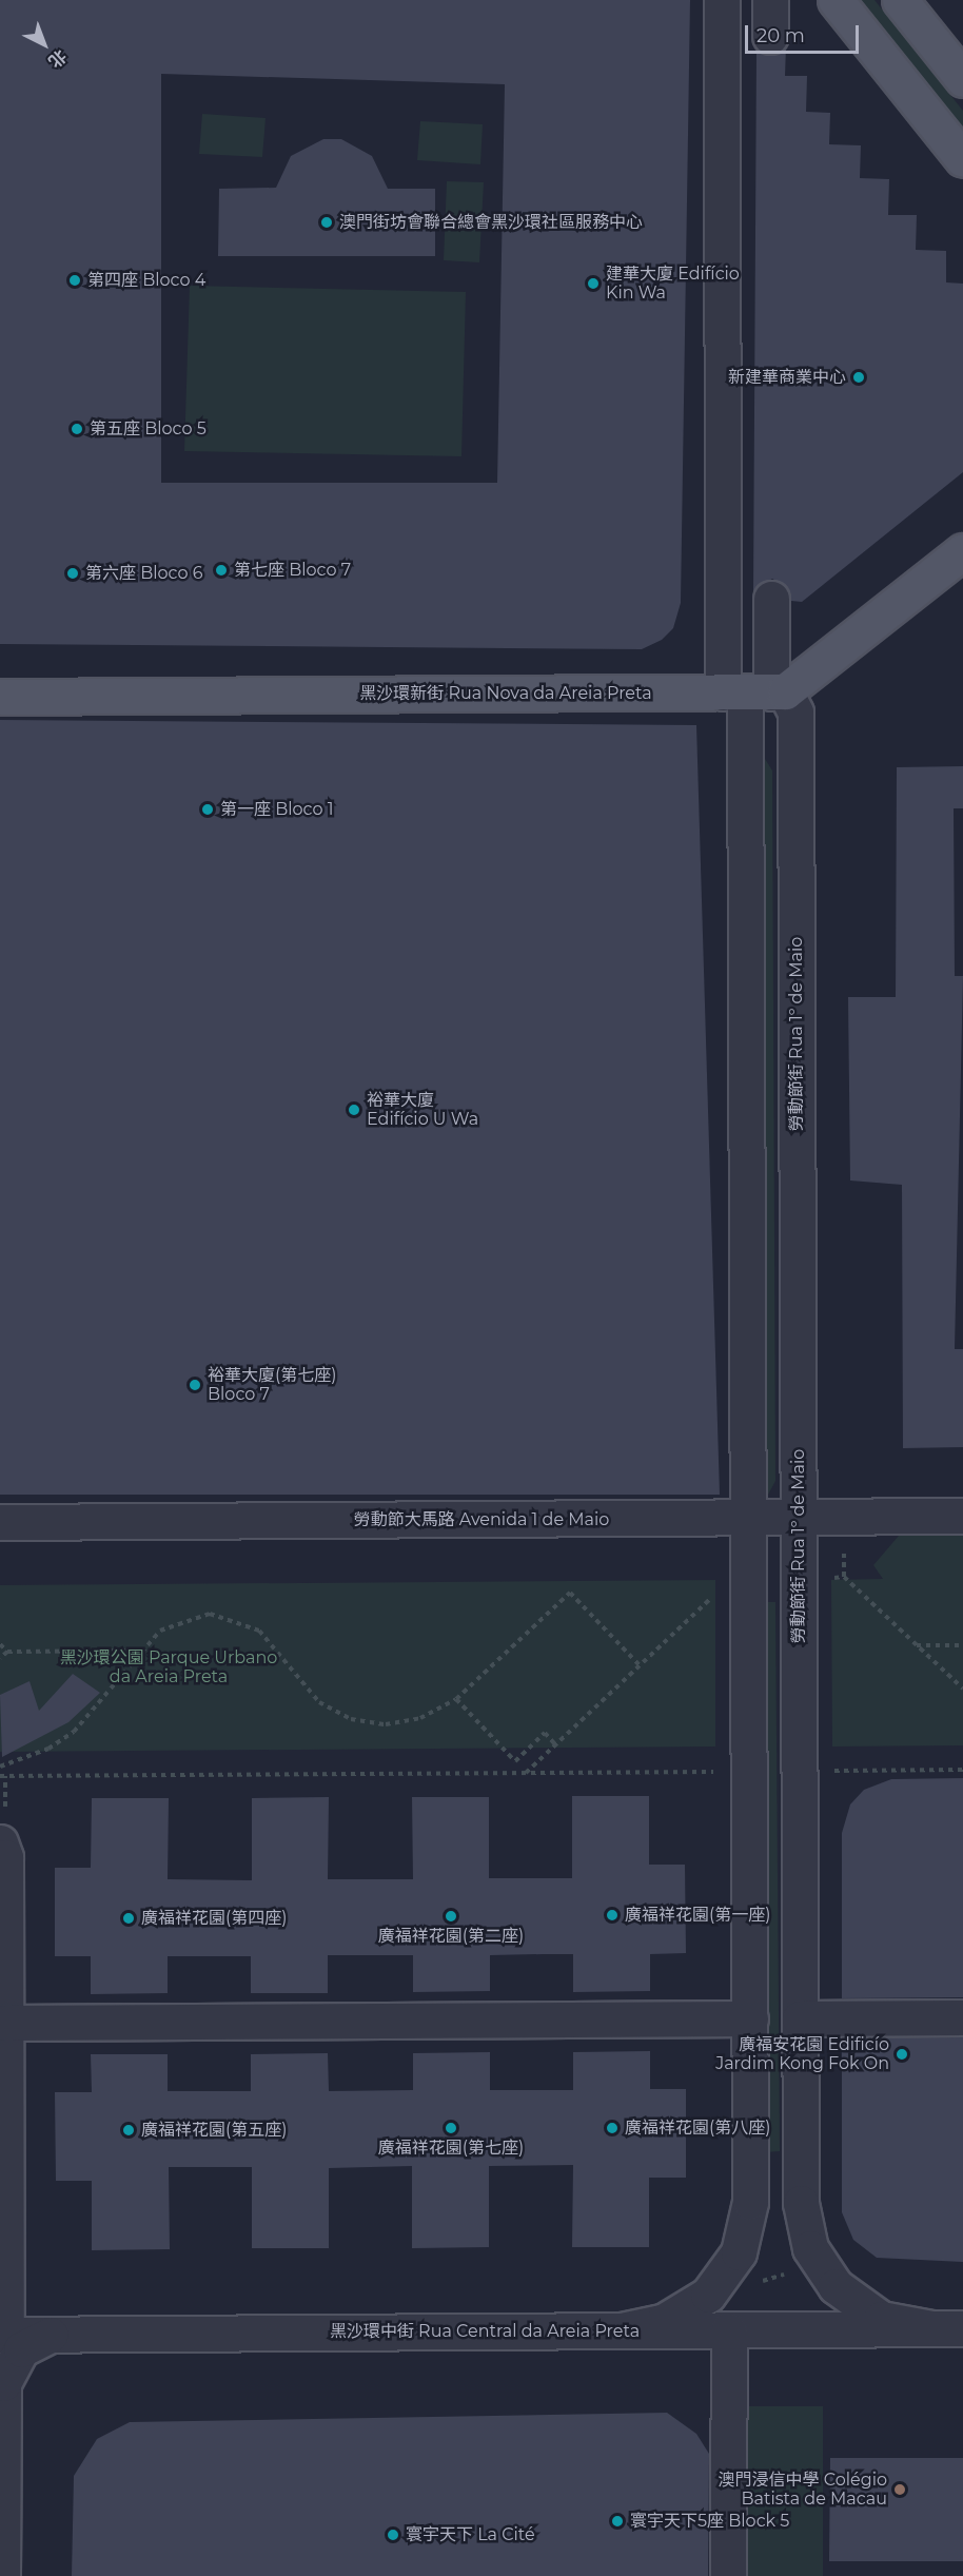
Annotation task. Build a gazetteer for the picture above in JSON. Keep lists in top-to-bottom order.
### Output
{
  "streets": {
    "main road": ["黑沙環新街 Rua Nova da Areia Preta"],
    "street": ["勞動節街 Rua 1º de Maio", "勞動節大馬路 Avenida 1 de Maio", "黑沙環中街 Rua Central da Areia Preta"]
  },
  "crossings": [
    ["黑沙環新街 Rua Nova da Areia Preta", "勞動節街 Rua 1º de Maio"],
    ["勞動節街 Rua 1º de Maio", "勞動節大馬路 Avenida 1 de Maio"],
    ["勞動節街 Rua 1º de Maio", "黑沙環中街 Rua Central da Areia Preta"]
  ],
  "parks": ["黑沙環公園 Parque Urbano da Areia Preta"],
  "places": [
    "澳門街坊會聯合總會黑沙環社區服務中心",
    "第四座 Bloco 4",
    "建華大廈 Edifício Kin Wa",
    "新建華商業中心",
    "第五座 Bloco 5",
    "第七座 Bloco 7",
    "第六座 Bloco 6",
    "第一座 Bloco 1",
    "裕華大廈 Edifício U Wa",
    "裕華大廈(第七座) Bloco 7",
    "廣福祥花園(第一座)",
    "廣福祥花園(第二座)",
    "廣福祥花園(第四座)",
    "廣福安花園 Edificío Jardim Kong Fok On",
    "廣福祥花園(第七座)",
    "廣福祥花園(第八座)",
    "廣福祥花園(第五座)",
    "澳門浸信中學 Colégio Batista de Macau",
    "寰宇天下5座 Block 5",
    "寰宇天下 La Cité"
  ],
  "scale_bar": "20 m",
  "north": "bottom right"
}
